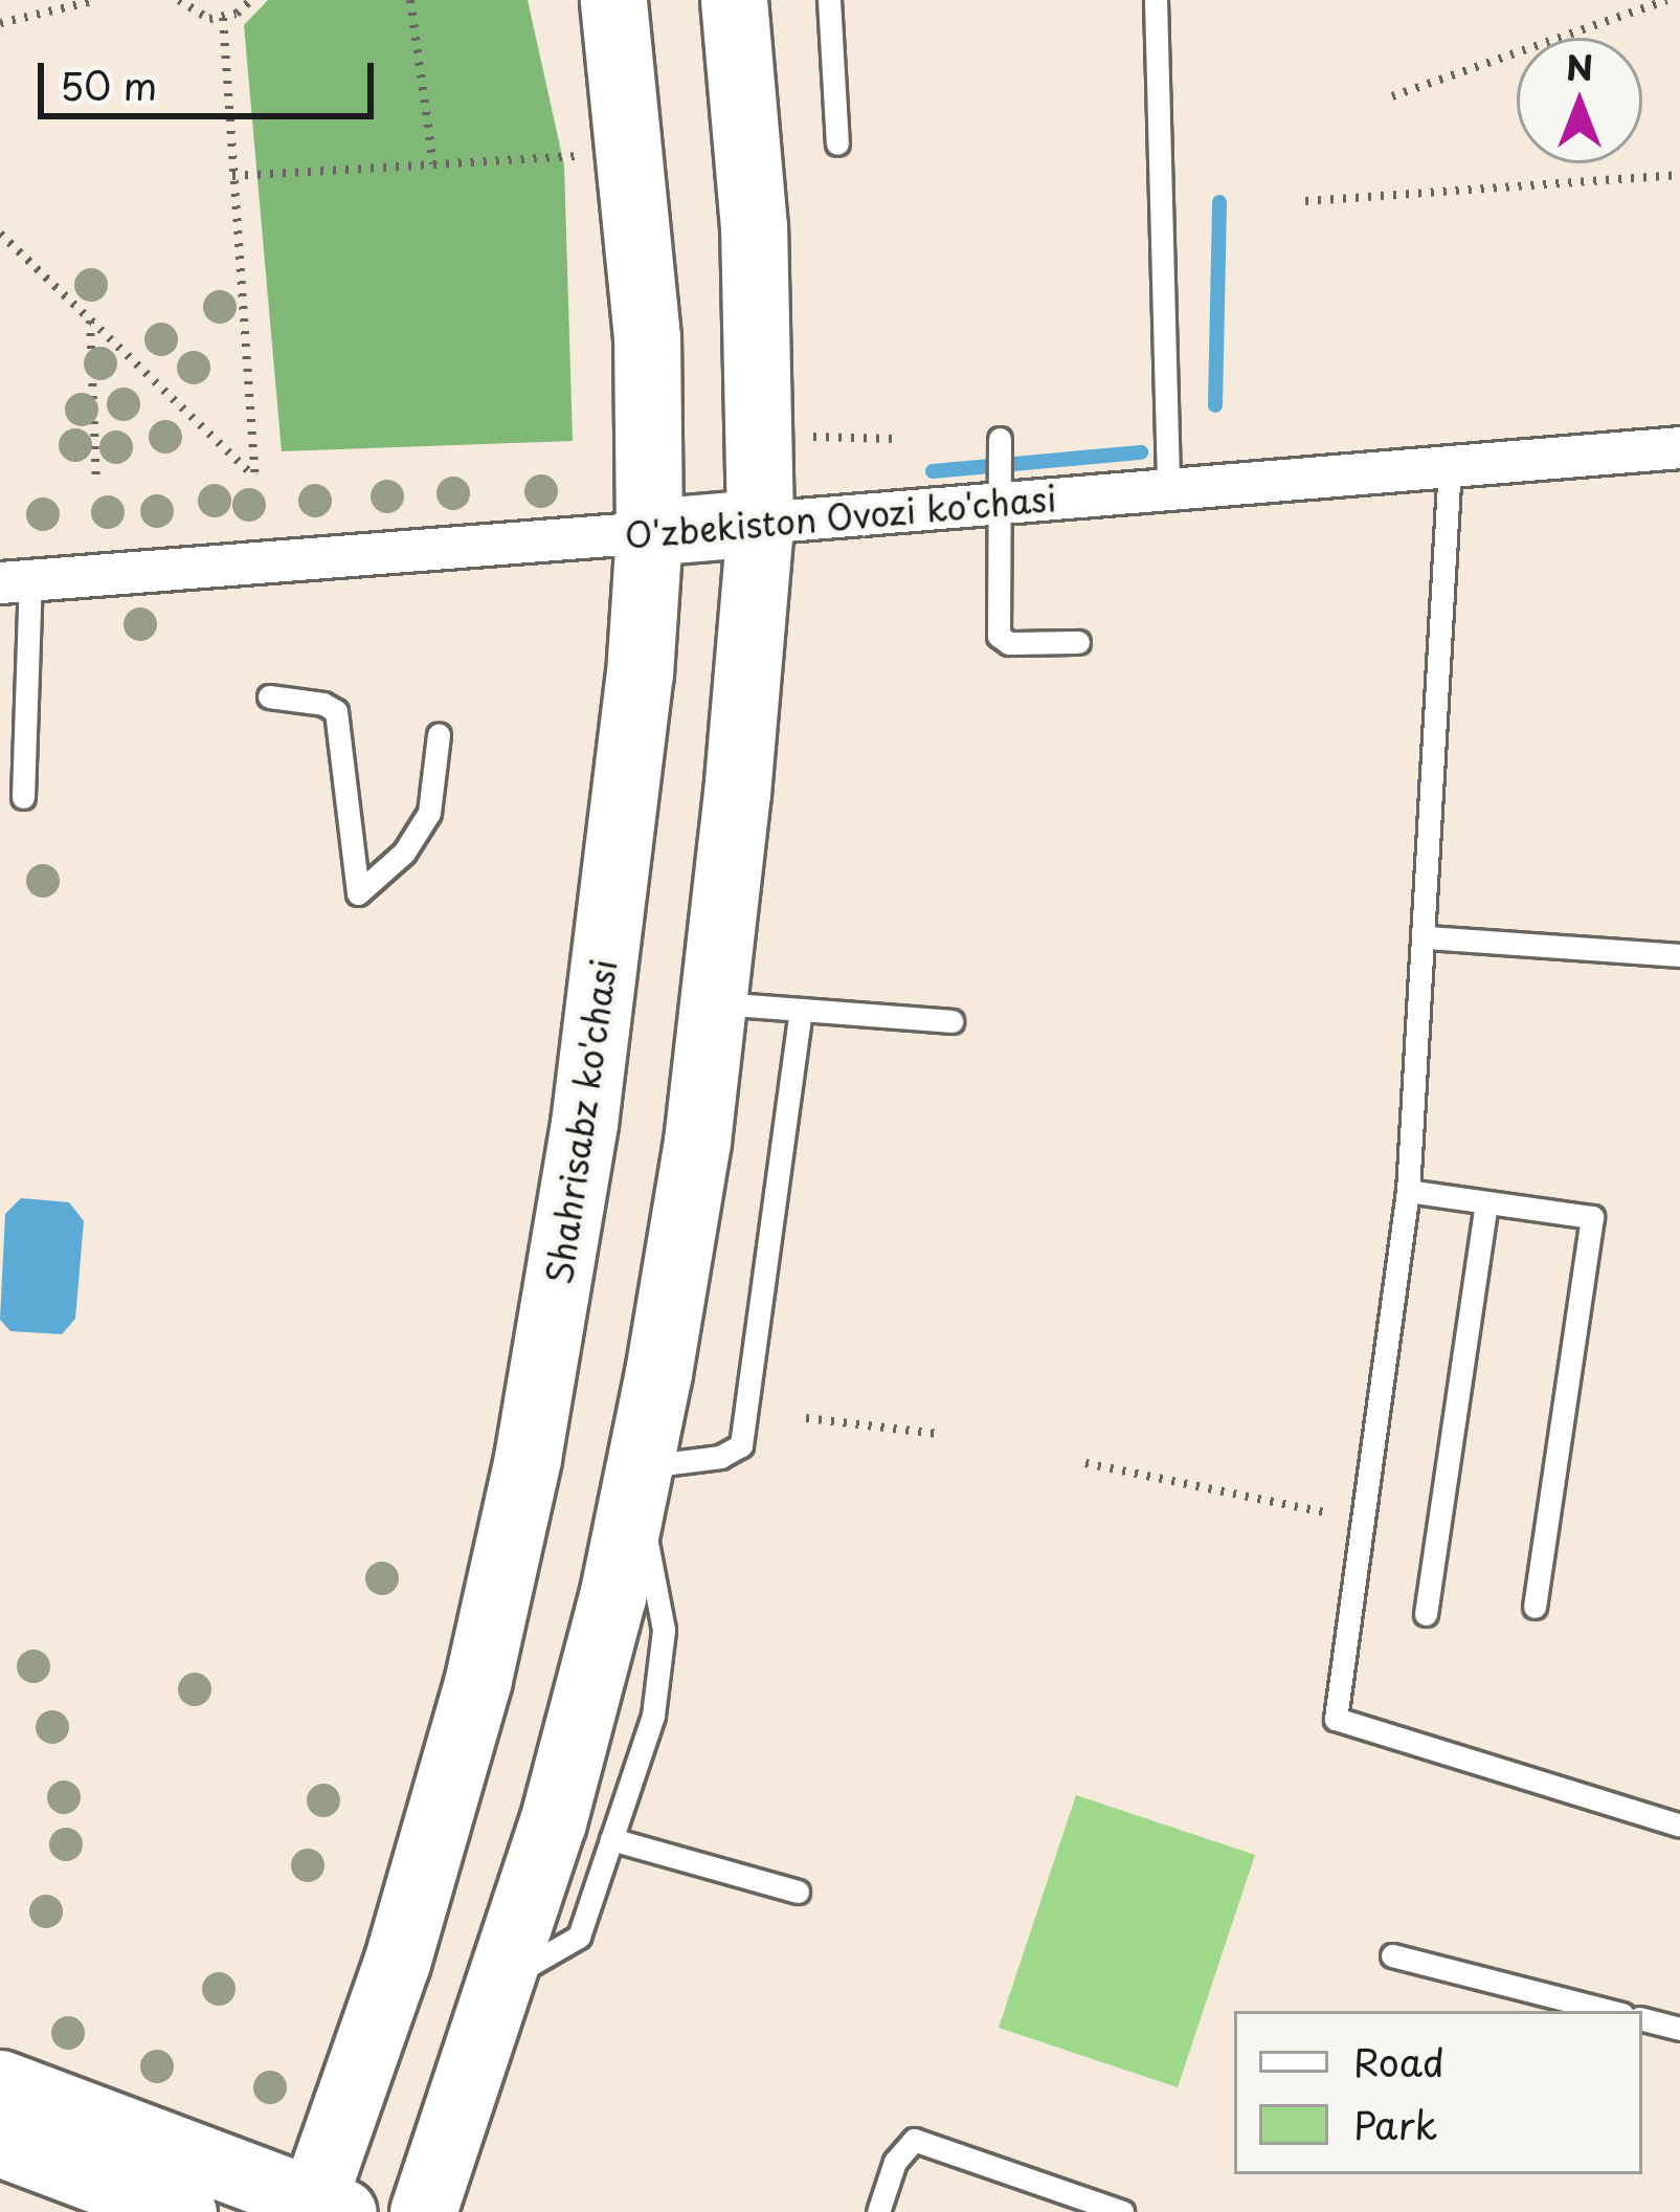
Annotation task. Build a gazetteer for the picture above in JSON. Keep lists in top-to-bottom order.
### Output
{
  "streets": {
    "main road": ["O'zbekiston Ovozi ko'chasi", "Shahrisabz ko'chasi"]
  },
  "crossings": [
    ["O'zbekiston Ovozi ko'chasi", "Shahrisabz ko'chasi"]
  ],
  "legend": ["Road", "Park"],
  "scale_bar": "50 m",
  "north": "top"
}
